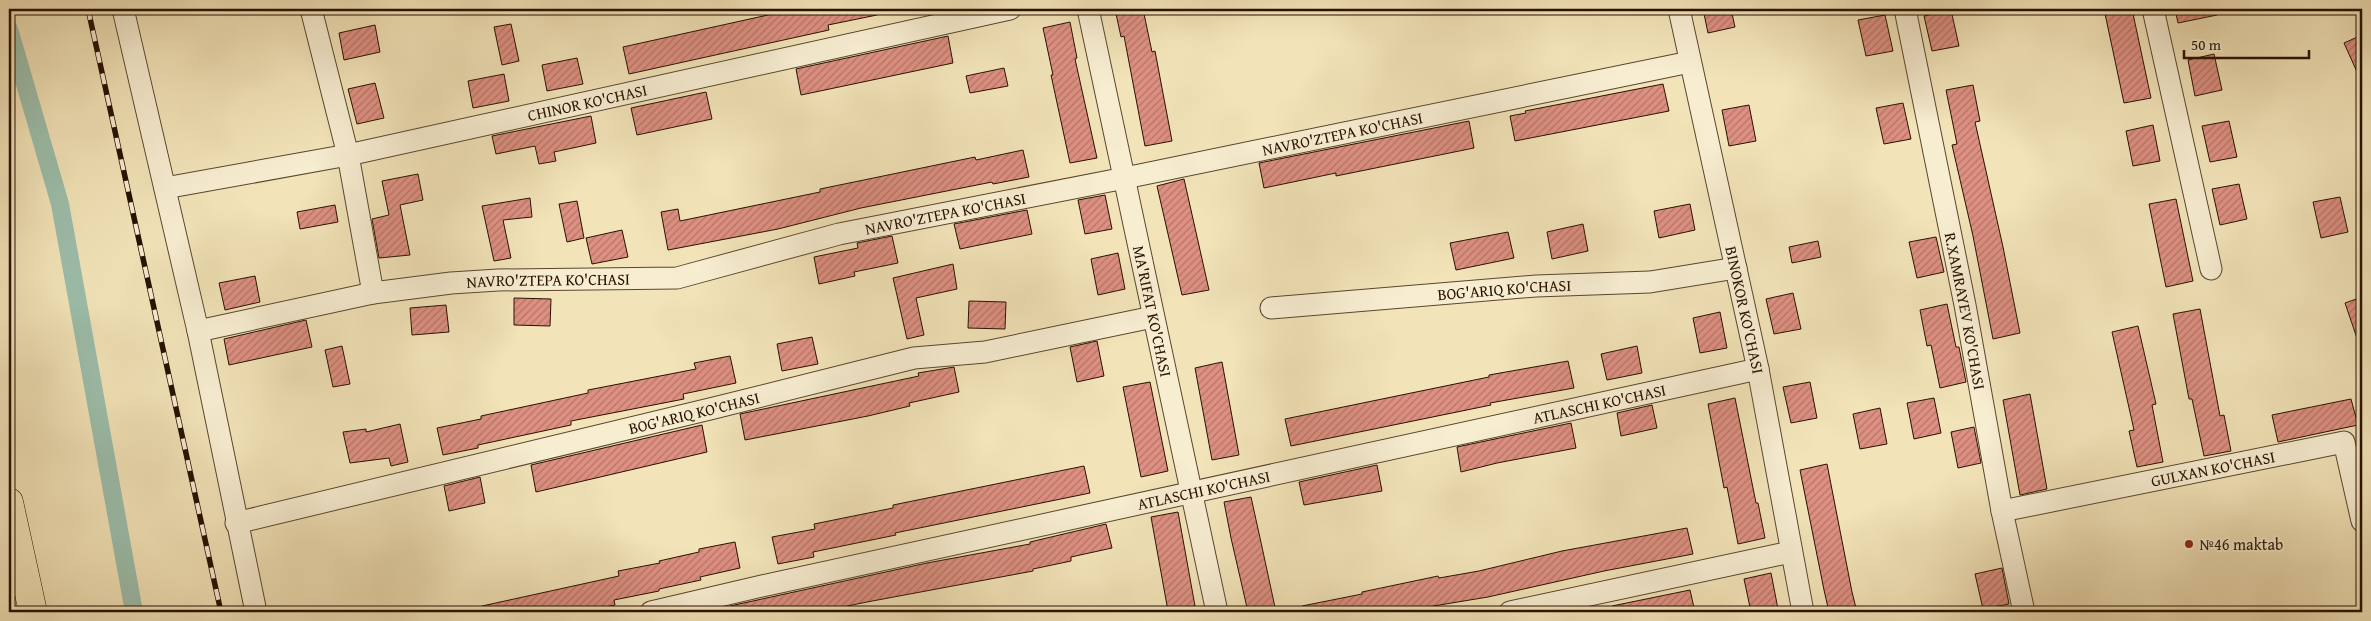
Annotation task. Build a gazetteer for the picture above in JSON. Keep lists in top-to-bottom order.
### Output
{
  "streets": {
    "street": [
      "CHINOR KO'CHASI",
      "NAVRO'ZTEPA KO'CHASI",
      "BOG'ARIQ KO'CHASI",
      "BINOKOR KO'CHASI",
      "R.XAMRAYEV KO'CHASI",
      "MA'RIFAT KO'CHASI",
      "ATLASCHI KO'CHASI",
      "GULXAN KO'CHASI"
    ]
  },
  "crossings": [
    ["NAVRO'ZTEPA KO'CHASI", "BINOKOR KO'CHASI"],
    ["NAVRO'ZTEPA KO'CHASI", "MA'RIFAT KO'CHASI"],
    ["BOG'ARIQ KO'CHASI", "BINOKOR KO'CHASI"],
    ["BOG'ARIQ KO'CHASI", "MA'RIFAT KO'CHASI"],
    ["BINOKOR KO'CHASI", "ATLASCHI KO'CHASI"],
    ["R.XAMRAYEV KO'CHASI", "GULXAN KO'CHASI"],
    ["MA'RIFAT KO'CHASI", "ATLASCHI KO'CHASI"]
  ],
  "places": ["№46 maktab"],
  "scale_bar": "50 m"
}
